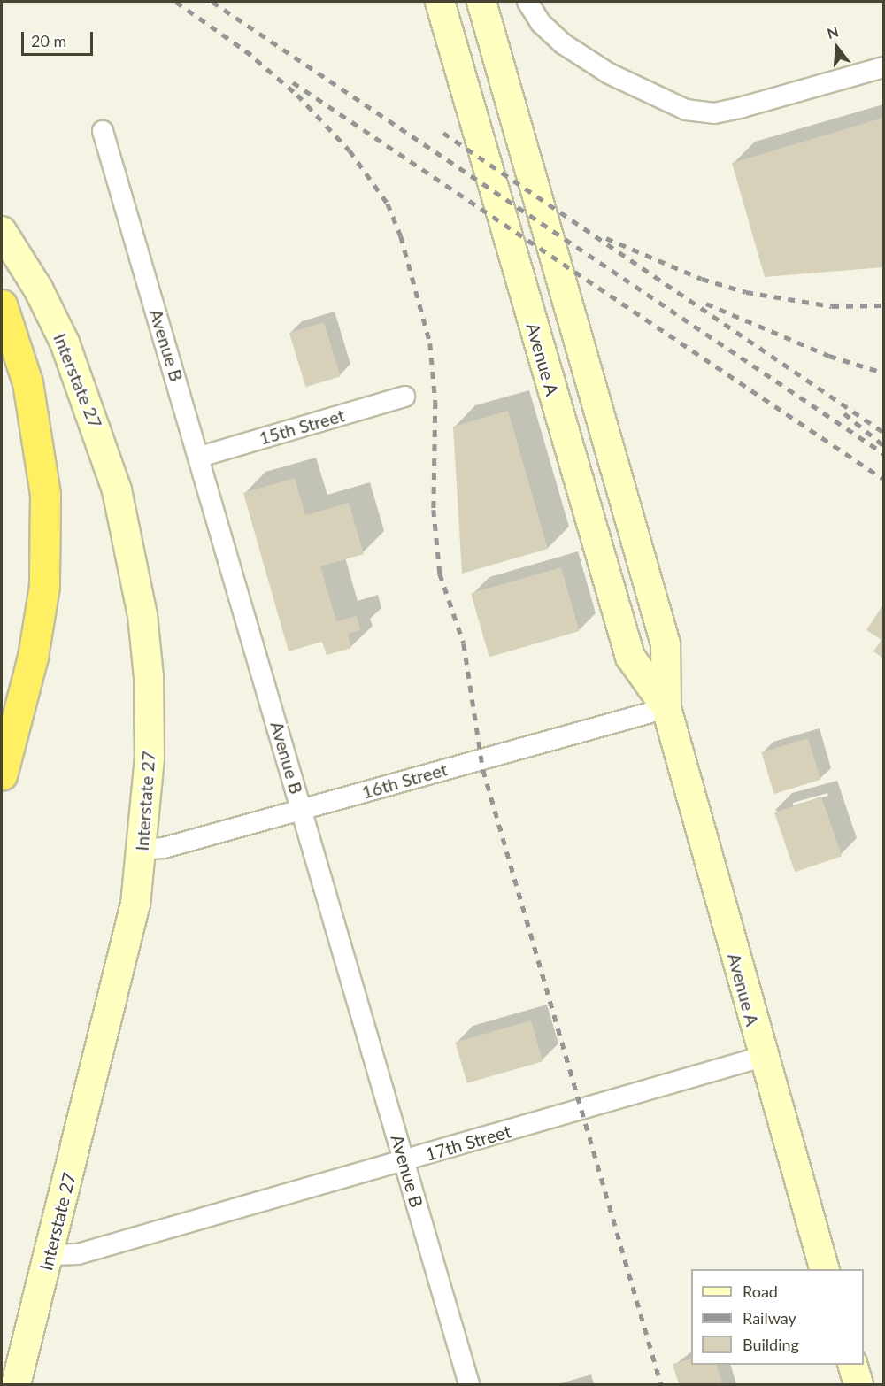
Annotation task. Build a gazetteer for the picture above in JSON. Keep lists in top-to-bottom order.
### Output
{
  "streets": {
    "main road": ["Avenue A", "Interstate 27"],
    "street": [
      "Avenue B",
      "15th Street",
      "16th Street",
      "17th Street"
    ]
  },
  "crossings": [
    ["Avenue B", "15th Street"],
    ["Avenue B", "16th Street"],
    ["Avenue B", "17th Street"],
    ["Avenue A", "16th Street"],
    ["Avenue A", "17th Street"],
    ["Interstate 27", "16th Street"],
    ["Interstate 27", "17th Street"]
  ],
  "legend": ["Road", "Railway", "Building"],
  "scale_bar": "20 m",
  "north": "top"
}
